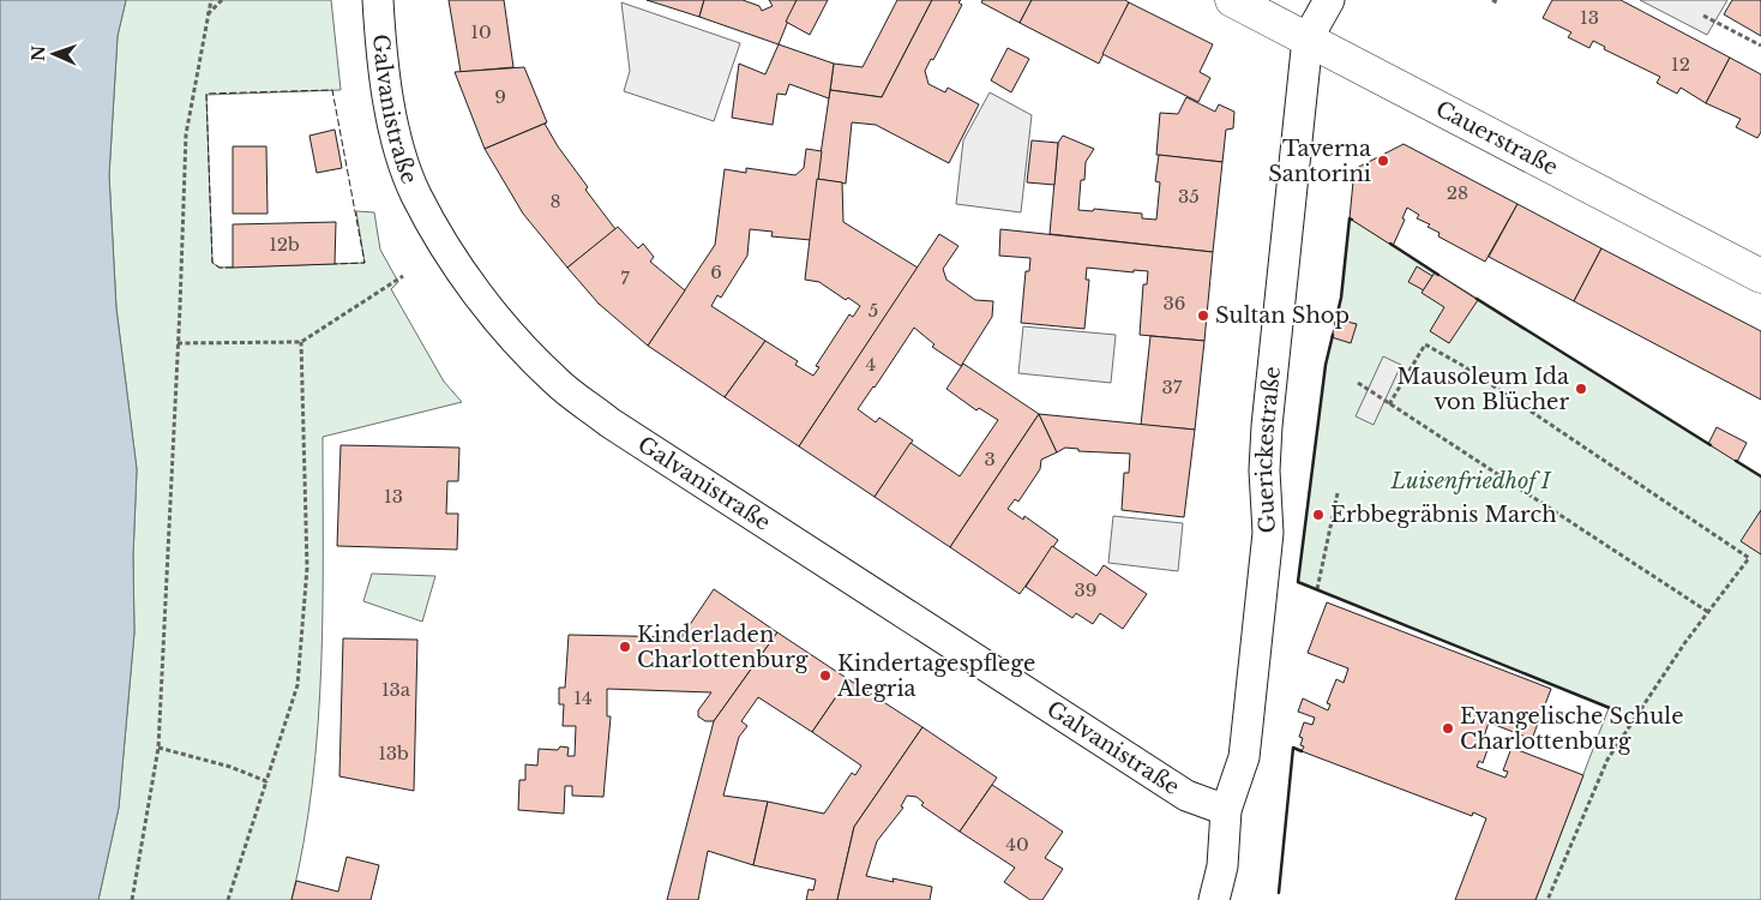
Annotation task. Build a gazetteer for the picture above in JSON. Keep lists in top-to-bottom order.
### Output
{
  "streets": {
    "street": ["Galvanistraße", "Cauerstraße", "Guerickestraße"]
  },
  "crossings": [
    ["Galvanistraße", "Guerickestraße"],
    ["Cauerstraße", "Guerickestraße"]
  ],
  "parks": ["Luisenfriedhof I"],
  "places": [
    "Taverna Santorini",
    "Sultan Shop",
    "Mausoleum Ida von Blücher",
    "Erbbegräbnis March",
    "Kinderladen Charlottenburg",
    "Kindertagespflege Alegria",
    "Evangelische Schule Charlottenburg"
  ],
  "house_numbers": [
    "13",
    "10",
    "12",
    "9",
    "28",
    "35",
    "8",
    "12b",
    "6",
    "7",
    "36",
    "5",
    "4",
    "37",
    "3",
    "13",
    "39",
    "13a",
    "14",
    "13b",
    "40"
  ],
  "north": "left"
}
